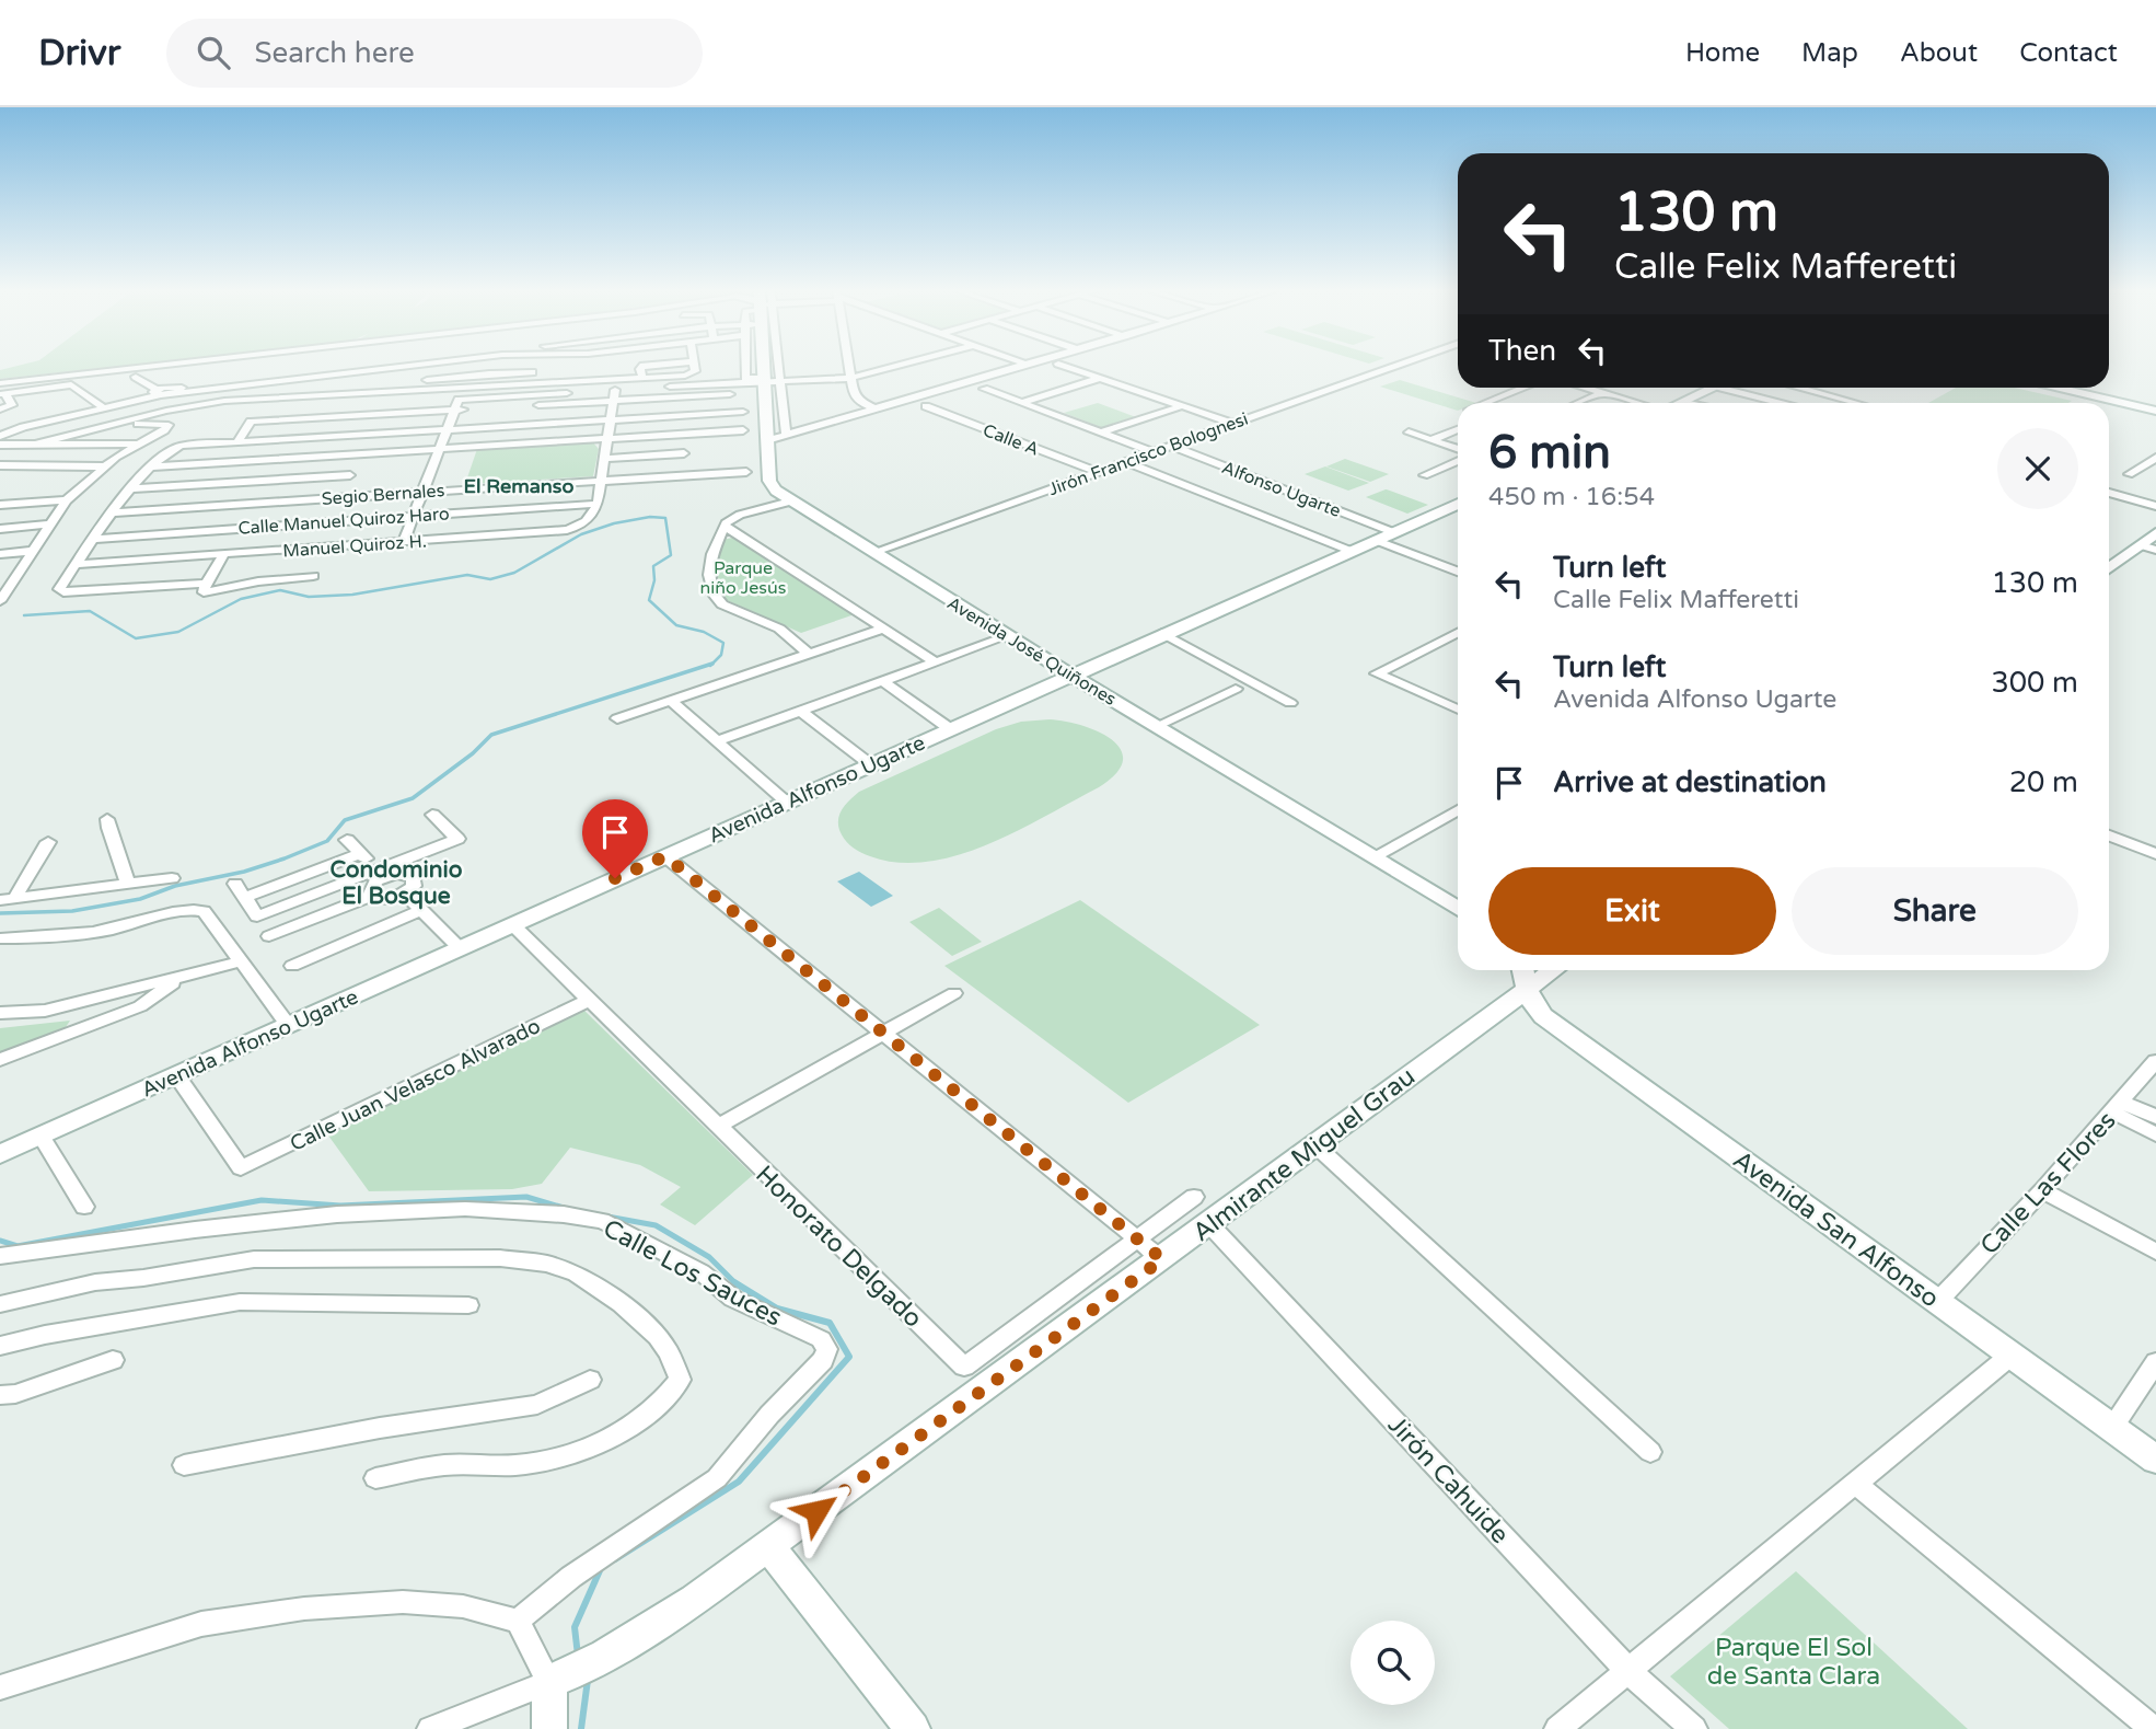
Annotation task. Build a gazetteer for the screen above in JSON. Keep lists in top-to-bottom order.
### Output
{
  "streets": {
    "street": [
      "Calle A",
      "Jirón Francisco Bolognesi",
      "Alfonso Ugarte",
      "Segio Bernales",
      "Calle Manuel Quiroz Haro",
      "Manuel Quiroz H.",
      "Avenida José Quiñones",
      "Avenida Alfonso Ugarte",
      "Calle Juan Velasco Alvarado",
      "Almirante Miguel Grau",
      "Calle Las Flores",
      "Avenida San Alfonso",
      "Honorato Delgado",
      "Calle Los Sauces",
      "Jirón Cahuide"
    ]
  },
  "crossings": [
    ["Calle A", "Jirón Francisco Bolognesi"],
    ["Jirón Francisco Bolognesi", "Alfonso Ugarte"],
    ["Jirón Francisco Bolognesi", "Avenida José Quiñones"],
    ["Alfonso Ugarte", "Avenida Alfonso Ugarte"],
    ["Calle Manuel Quiroz Haro", "Manuel Quiroz H."],
    ["Avenida José Quiñones", "Avenida Alfonso Ugarte"],
    ["Avenida Alfonso Ugarte", "Calle Juan Velasco Alvarado"],
    ["Avenida Alfonso Ugarte", "Honorato Delgado"],
    ["Calle Juan Velasco Alvarado", "Honorato Delgado"],
    ["Almirante Miguel Grau", "Avenida San Alfonso"],
    ["Almirante Miguel Grau", "Jirón Cahuide"],
    ["Calle Las Flores", "Avenida San Alfonso"]
  ],
  "districts": ["El Remanso", "Condominio El Bosque"],
  "parks": ["Parque niño Jesús", "Parque El Sol de Santa Clara"],
  "page": {
    "header": "Drivr",
    "search": "Search here",
    "nav": [
      "Home",
      "Map",
      "About",
      "Contact"
    ],
    "turn": ["130 m", "Calle Felix Mafferetti"],
    "then": "Then",
    "heading": ["6 min", "450 m · 16:54"],
    "list": [
      {
        "name": "Turn left",
        "note": "Calle Felix Mafferetti",
        "value": "130 m"
      },
      {
        "name": "Turn left",
        "note": "Avenida Alfonso Ugarte",
        "value": "300 m"
      },
      {
        "name": "Arrive at destination",
        "value": "20 m"
      }
    ],
    "buttons": ["Exit", "Share"]
  }
}
